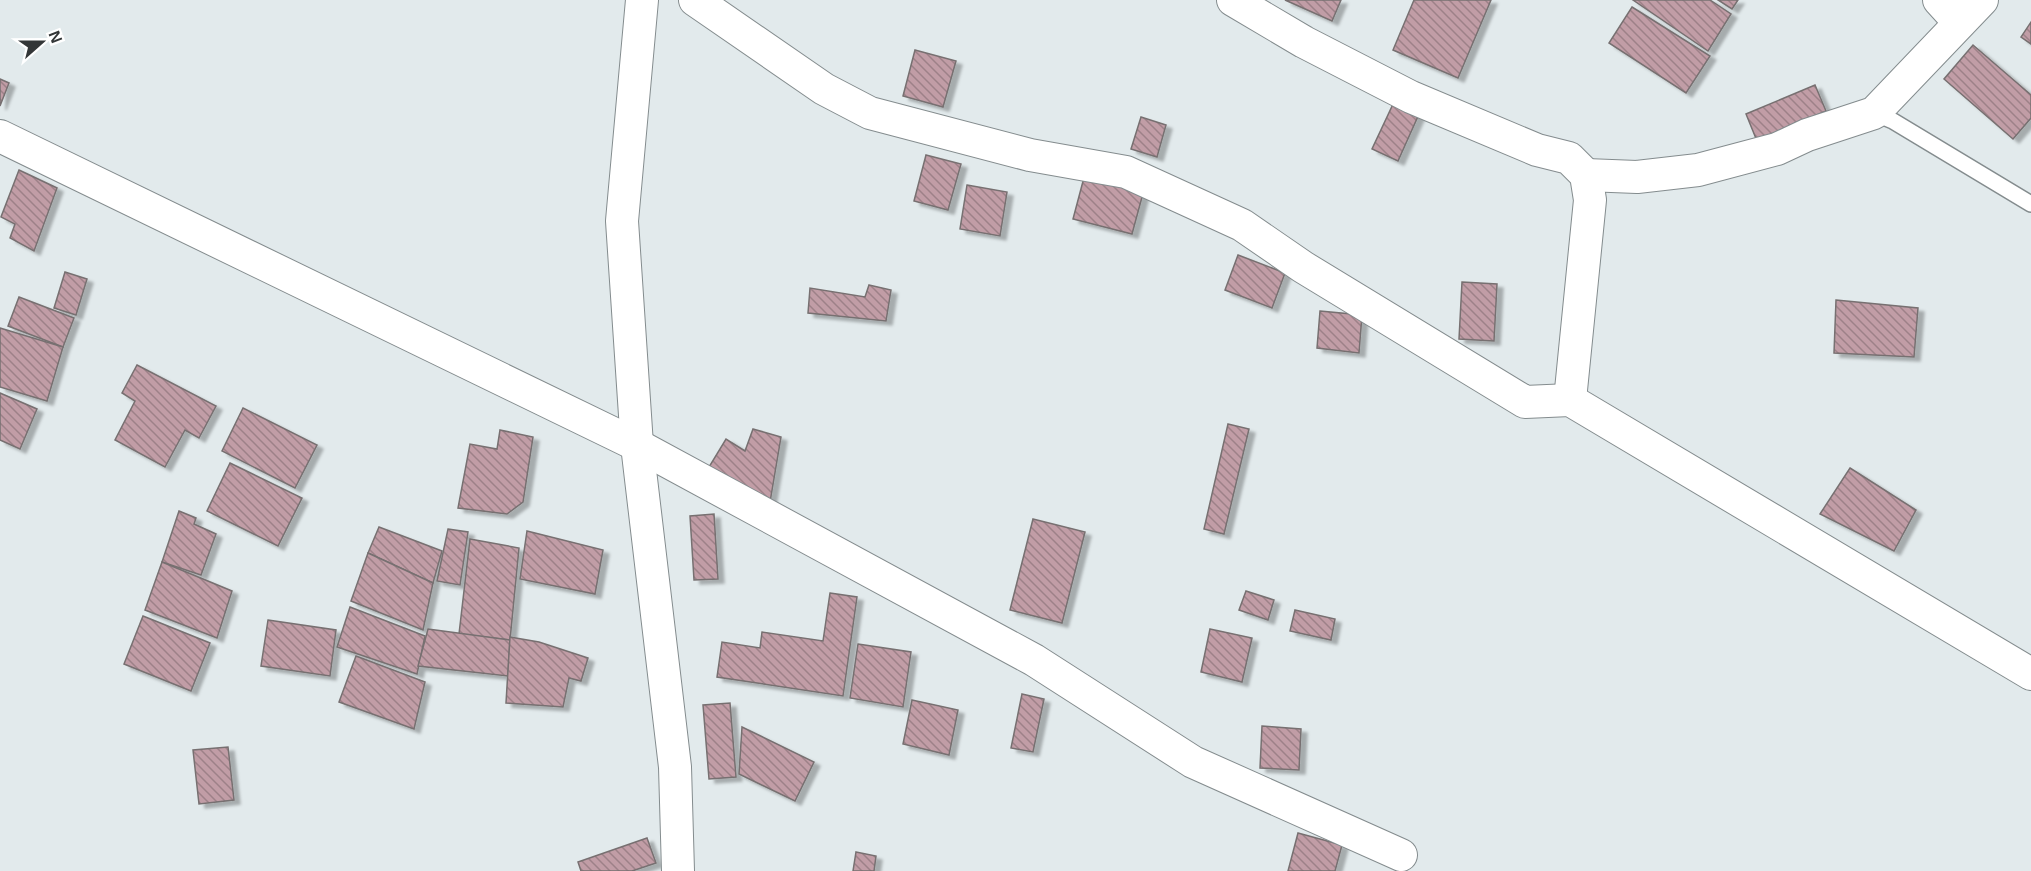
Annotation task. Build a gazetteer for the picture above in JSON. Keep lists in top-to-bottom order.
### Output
{
  "north": "right"
}
